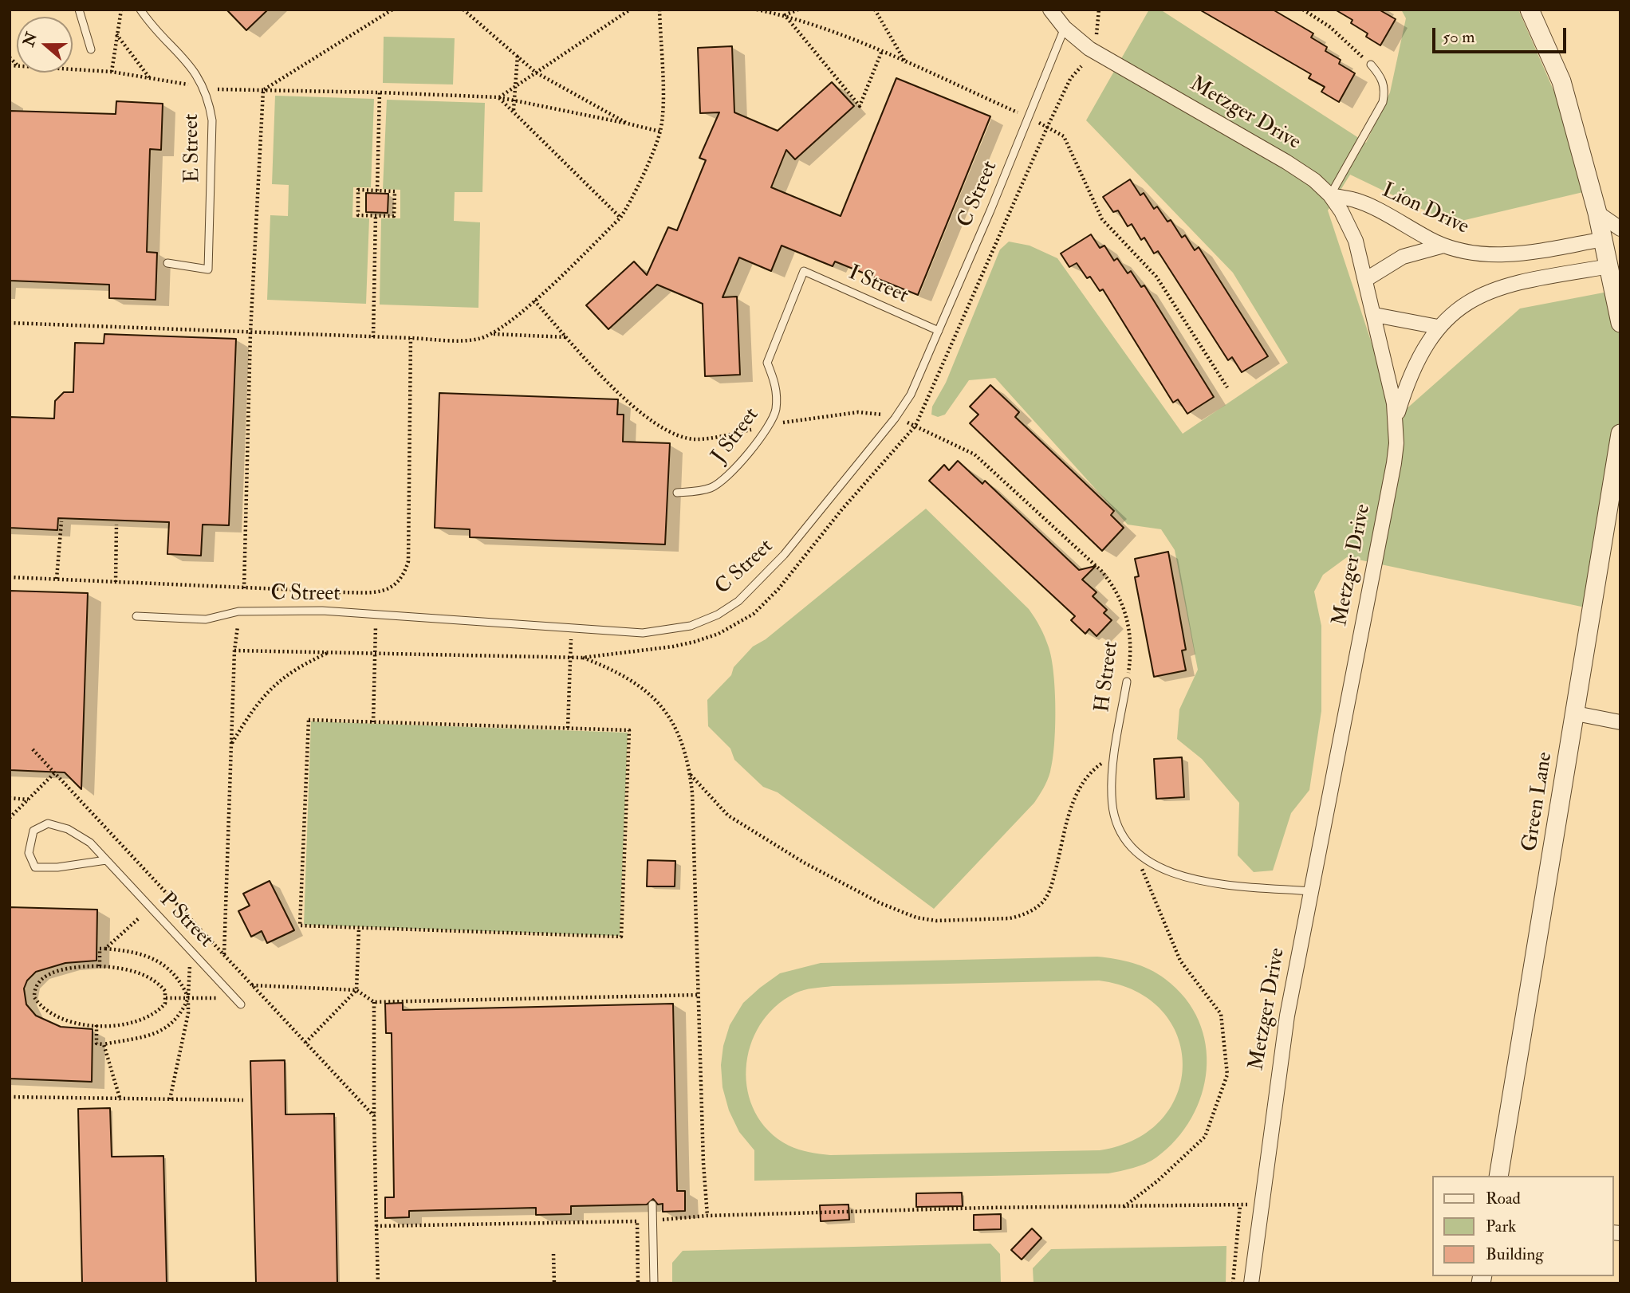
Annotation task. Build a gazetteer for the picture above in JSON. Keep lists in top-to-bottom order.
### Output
{
  "streets": {
    "street": ["Metzger Drive", "Lion Drive", "Green Lane"],
    "lane": [
      "E Street",
      "C Street",
      "I Street",
      "J Street",
      "H Street",
      "P Street"
    ]
  },
  "crossings": [
    ["Metzger Drive", "C Street"],
    ["Metzger Drive", "Lion Drive"],
    ["Metzger Drive", "H Street"],
    ["C Street", "I Street"],
    ["I Street", "J Street"]
  ],
  "legend": ["Road", "Park", "Building"],
  "scale_bar": "50 m",
  "north": "left"
}
